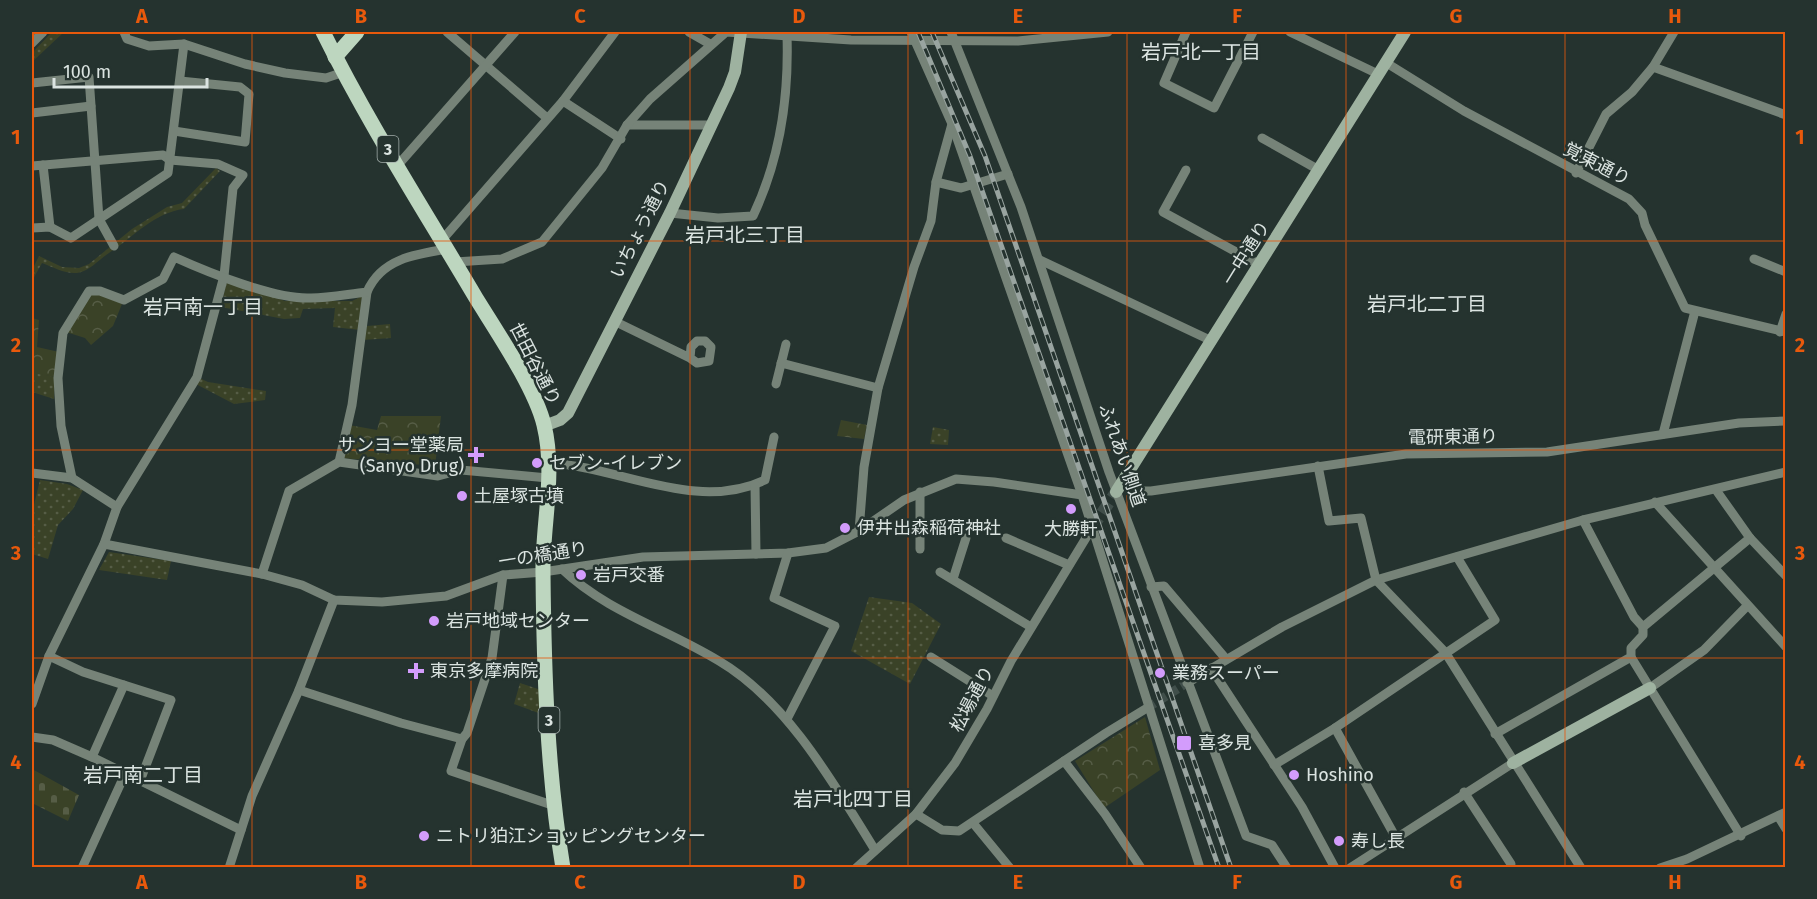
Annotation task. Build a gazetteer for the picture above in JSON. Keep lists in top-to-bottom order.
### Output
{
  "streets": {
    "main road": ["3", "世田谷通り"],
    "street": [
      "覚東通り",
      "いちょう通り",
      "一中通り",
      "電研東通り",
      "ふれあい側道",
      "一の橋通り",
      "松場通り"
    ]
  },
  "crossings": [
    ["覚東通り", "一中通り"],
    ["いちょう通り", "世田谷通り"],
    ["一中通り", "電研東通り"],
    ["一中通り", "ふれあい側道"],
    ["世田谷通り", "一の橋通り"]
  ],
  "districts": [
    "岩戸北一丁目",
    "岩戸北三丁目",
    "岩戸北二丁目",
    "岩戸南一丁目",
    "岩戸南二丁目",
    "岩戸北四丁目"
  ],
  "places": {
    "health": ["サンヨー堂薬局 (Sanyo Drug)", "東京多摩病院"],
    "other": [
      "セブン-イレブン",
      "土屋塚古墳",
      "大勝軒",
      "伊井出森稲荷神社",
      "岩戸交番",
      "岩戸地域センター",
      "業務スーパー",
      "Hoshino",
      "ニトリ狛江ショッピングセンター",
      "寿し長"
    ],
    "transit": ["喜多見"]
  },
  "scale_bar": "100 m",
  "grid": {
    "columns": [
      "A",
      "B",
      "C",
      "D",
      "E",
      "F",
      "G",
      "H"
    ],
    "rows": [
      "1",
      "2",
      "3",
      "4"
    ]
  }
}
